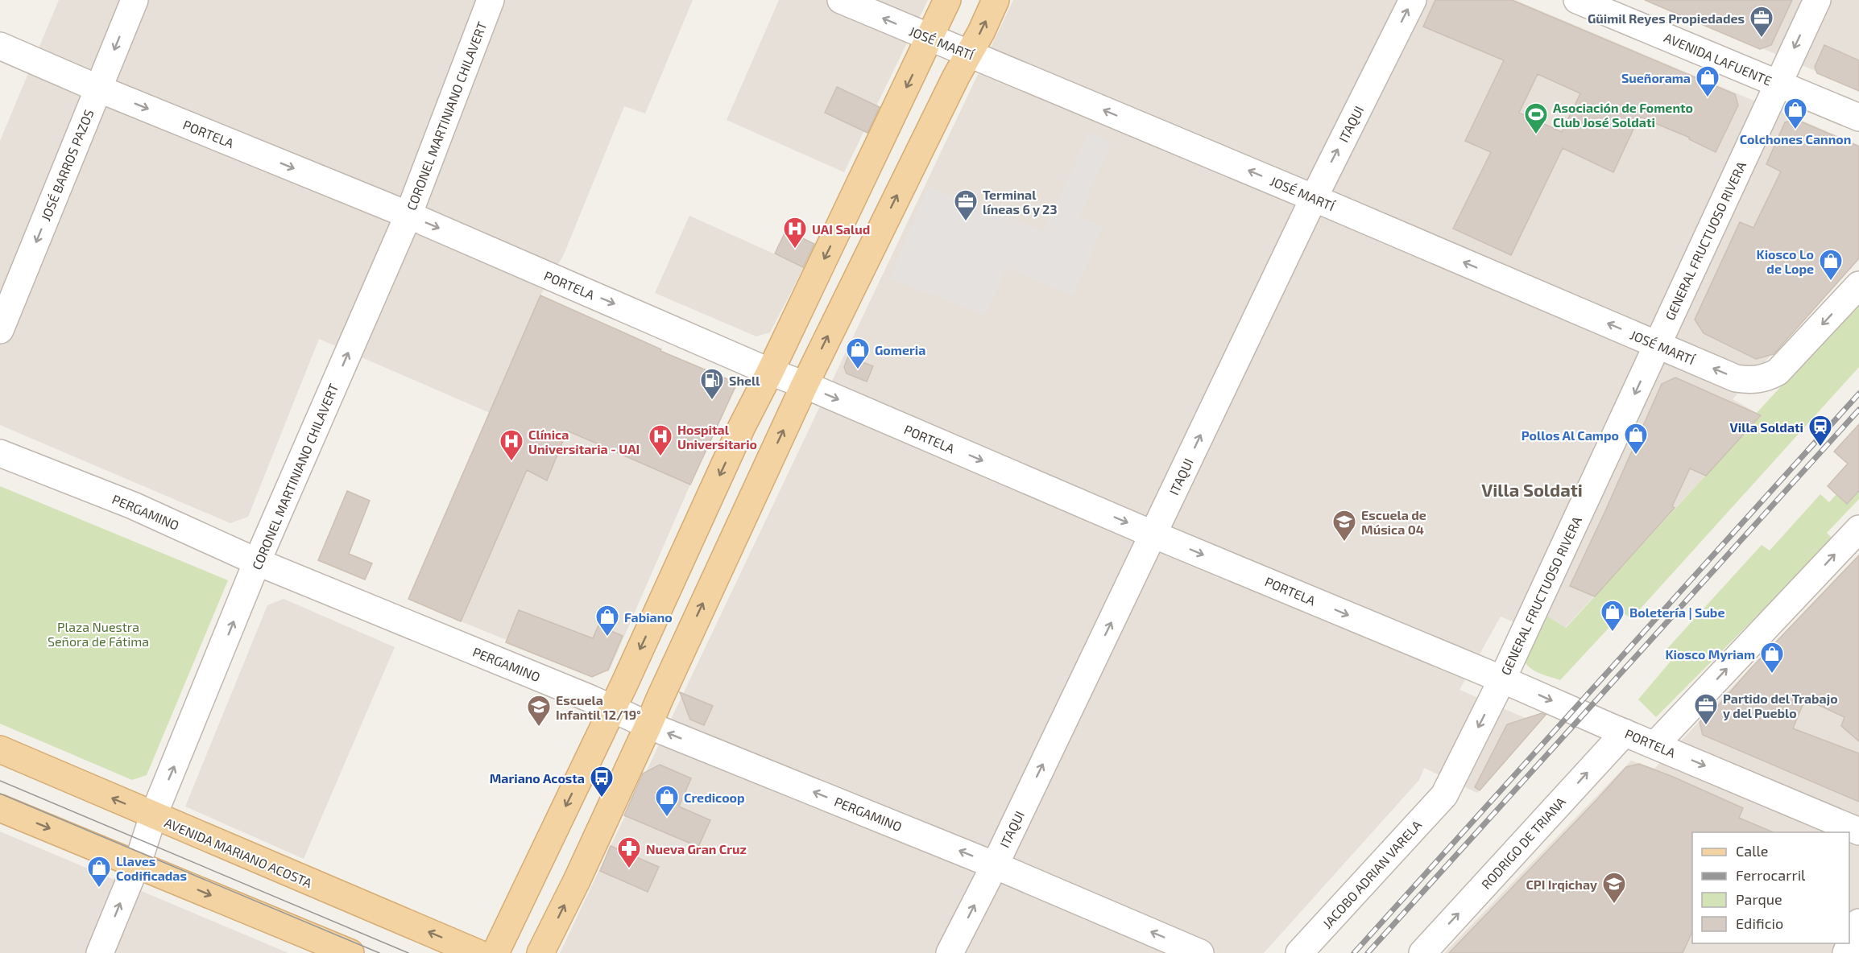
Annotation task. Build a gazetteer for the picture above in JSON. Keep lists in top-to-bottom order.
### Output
{
  "streets": {
    "main road": ["AVENIDA MARIANO ACOSTA"],
    "street": [
      "JOSÉ MARTÍ",
      "AVENIDA LAFUENTE",
      "CORONEL MARTINIANO CHILAVERT",
      "ITAQUI",
      "PORTELA",
      "JOSÉ BARROS PAZOS",
      "GENERAL FRUCTUOSO RIVERA",
      "PERGAMINO",
      "RODRIGO DE TRIANA",
      "JACOBO ADRIAN VARELA"
    ]
  },
  "crossings": [
    ["JOSÉ MARTÍ", "ITAQUI"],
    ["JOSÉ MARTÍ", "GENERAL FRUCTUOSO RIVERA"],
    ["AVENIDA LAFUENTE", "GENERAL FRUCTUOSO RIVERA"],
    ["CORONEL MARTINIANO CHILAVERT", "PORTELA"],
    ["CORONEL MARTINIANO CHILAVERT", "PERGAMINO"],
    ["CORONEL MARTINIANO CHILAVERT", "AVENIDA MARIANO ACOSTA"],
    ["ITAQUI", "PORTELA"],
    ["ITAQUI", "PERGAMINO"],
    ["PORTELA", "JOSÉ BARROS PAZOS"],
    ["PORTELA", "GENERAL FRUCTUOSO RIVERA"],
    ["PORTELA", "RODRIGO DE TRIANA"],
    ["GENERAL FRUCTUOSO RIVERA", "JACOBO ADRIAN VARELA"]
  ],
  "one_way": [
    "JOSÉ MARTÍ",
    "CORONEL MARTINIANO CHILAVERT",
    "ITAQUI",
    "PORTELA",
    "JOSÉ BARROS PAZOS",
    "PERGAMINO",
    "RODRIGO DE TRIANA"
  ],
  "districts": ["Villa Soldati"],
  "parks": ["Plaza Nuestra Señora de Fátima"],
  "places": {
    "office": ["Güimil Reyes Propiedades", "Terminal líneas 6 y 23", "Partido del Trabajo y del Pueblo"],
    "shop": [
      "Sueñorama",
      "Colchones Cannon",
      "Kiosco Lo de Lope",
      "Gomeria",
      "Pollos Al Campo",
      "Boletería | Sube",
      "Fabiano",
      "Kiosco Myriam",
      "Credicoop",
      "Llaves Codificadas"
    ],
    "sports": ["Asociación de Fomento Club José Soldati"],
    "hospital": ["UAI Salud", "Hospital Universitario", "Clínica Universitaria - UAI"],
    "fuel station": ["Shell"],
    "station": ["Villa Soldati"],
    "school or university": ["Escuela de Música 04", "Escuela Infantil 12/19°", "CPI Irqichay"],
    "bus stop": ["Mariano Acosta"],
    "pharmacy": ["Nueva Gran Cruz"]
  },
  "legend": [
    "Calle",
    "Ferrocarril",
    "Parque",
    "Edificio"
  ]
}
